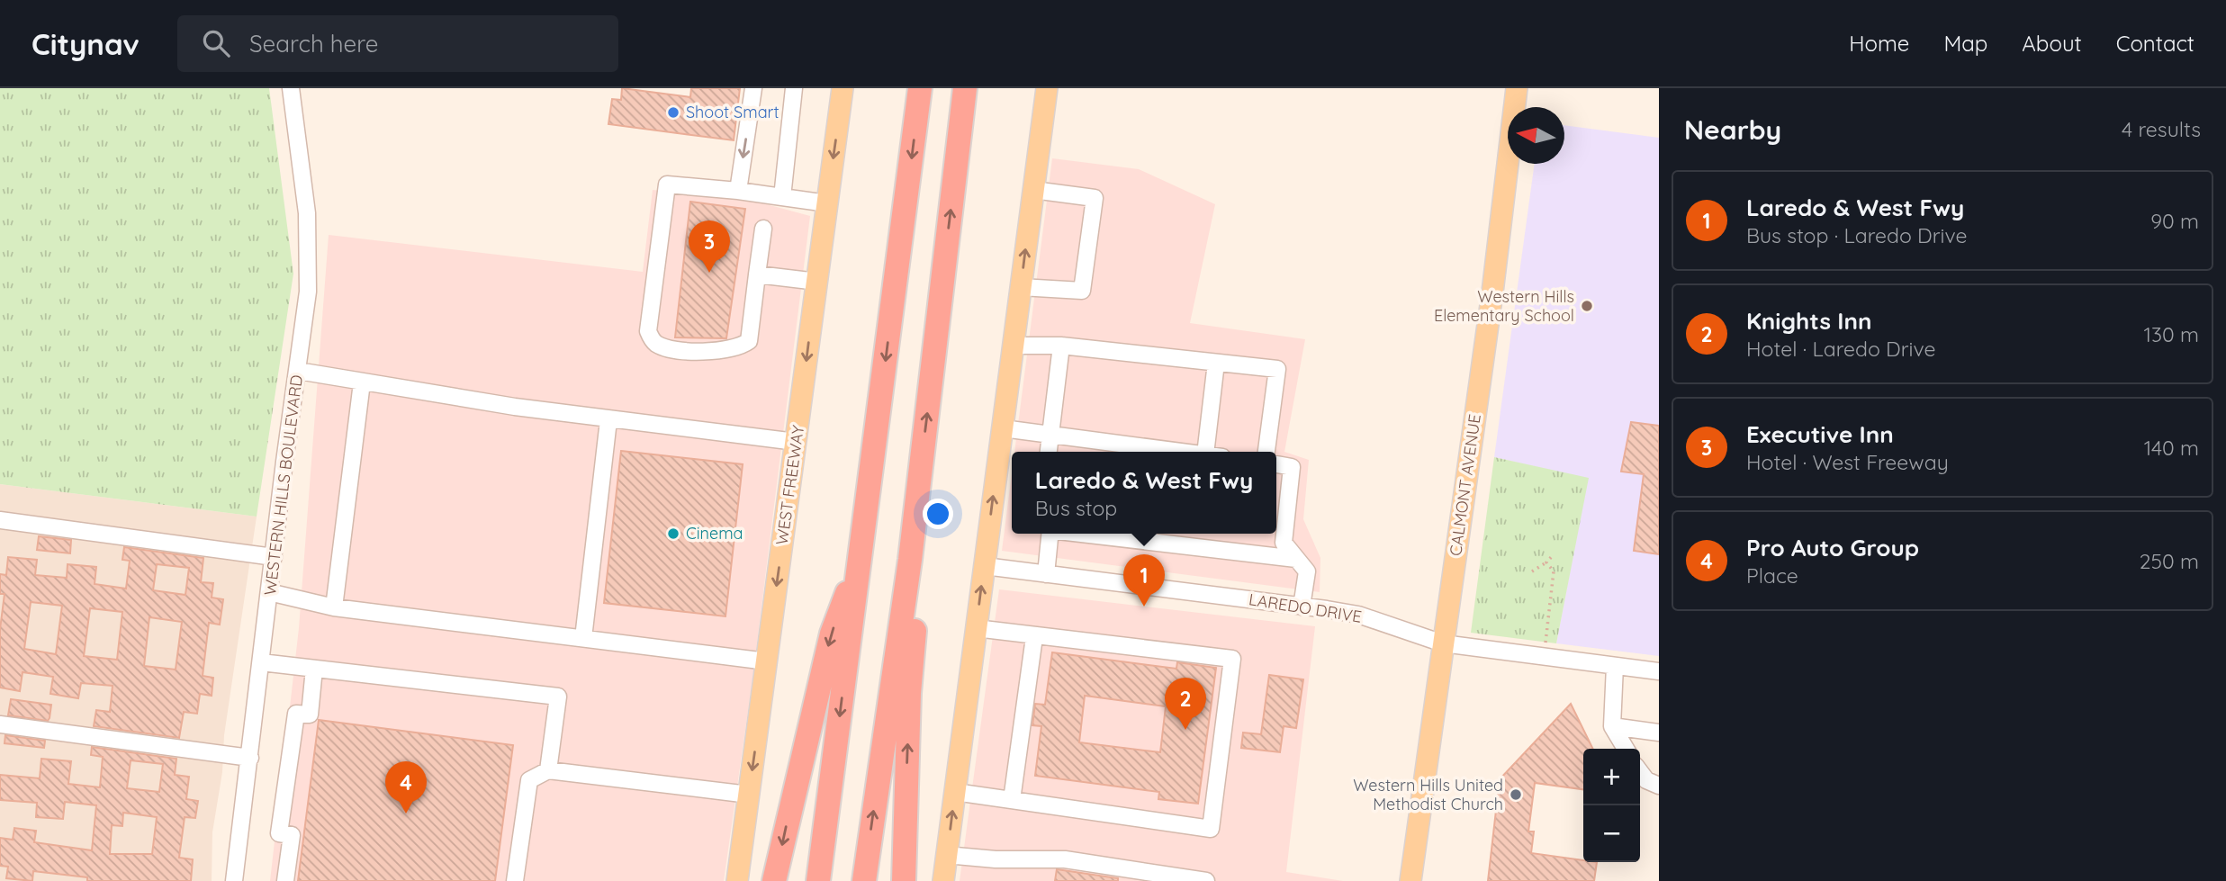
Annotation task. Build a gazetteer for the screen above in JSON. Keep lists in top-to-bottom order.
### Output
{
  "streets": {
    "main road": ["WEST FREEWAY", "CALMONT AVENUE"],
    "street": ["WESTERN HILLS BOULEVARD", "LAREDO DRIVE"]
  },
  "crossings": [
    ["CALMONT AVENUE", "LAREDO DRIVE"]
  ],
  "one_way": ["WEST FREEWAY"],
  "places": [
    "Shoot Smart",
    "Western Hills Elementary School",
    "Cinema",
    "Western Hills United Methodist Church"
  ],
  "north": "left",
  "page": {
    "header": "Citynav",
    "search": "Search here",
    "nav": [
      "Home",
      "Map",
      "About",
      "Contact"
    ],
    "heading": ["Nearby", "4 results"],
    "list": [
      {
        "mark": "1",
        "name": "Laredo & West Fwy",
        "note": "Bus stop · Laredo Drive",
        "value": "90 m"
      },
      {
        "mark": "2",
        "name": "Knights Inn",
        "note": "Hotel · Laredo Drive",
        "value": "130 m"
      },
      {
        "mark": "3",
        "name": "Executive Inn",
        "note": "Hotel · West Freeway",
        "value": "140 m"
      },
      {
        "mark": "4",
        "name": "Pro Auto Group",
        "note": "Place",
        "value": "250 m"
      }
    ],
    "pins": [
      "3",
      "1",
      "2",
      "4"
    ],
    "popup": ["Laredo & West Fwy", "Bus stop"],
    "map_buttons": ["+", "−"]
  }
}
